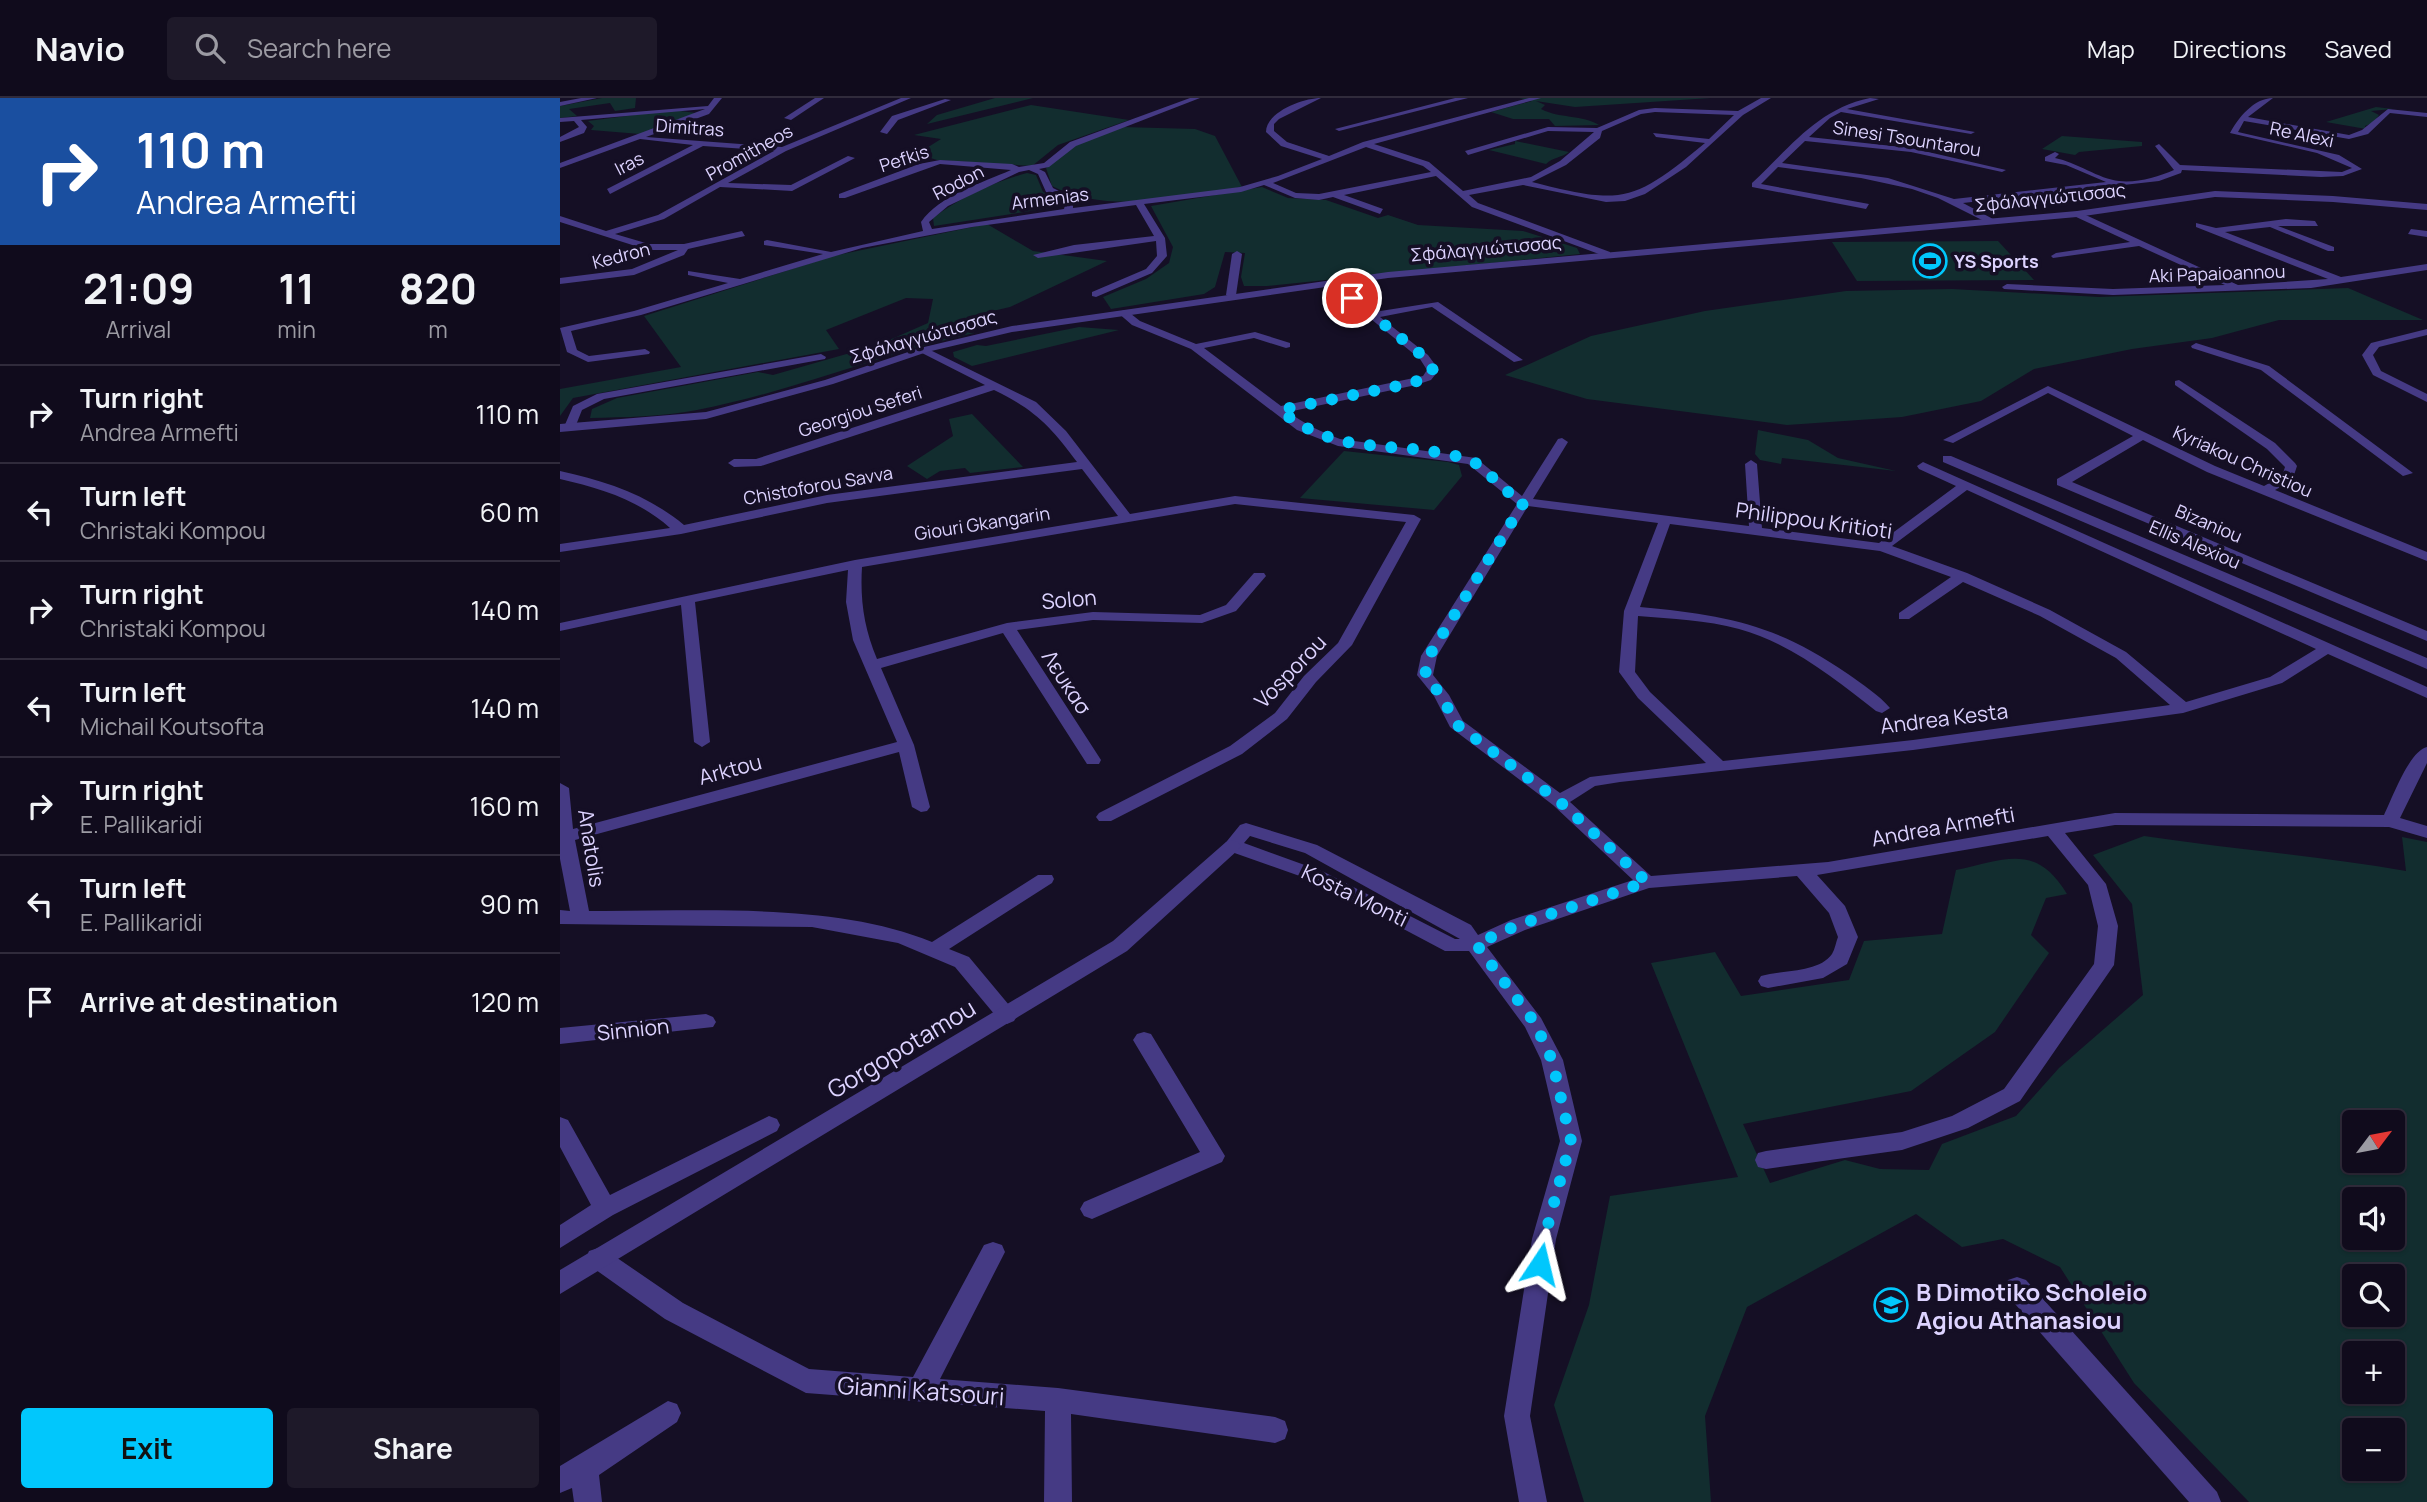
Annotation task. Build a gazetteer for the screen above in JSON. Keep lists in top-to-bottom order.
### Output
{
  "streets": {
    "street": [
      "Dimitras",
      "Re Alexi",
      "Sinesi Tsountarou",
      "Promitheos",
      "Pefkis",
      "Iras",
      "Rodon",
      "Σφάλαγγιώτισσας",
      "Armenias",
      "Kedron",
      "Aki Papaioannou",
      "Georgiou Seferi",
      "Kyriakou Christiou",
      "Chistoforou Savva",
      "Philippou Kritioti",
      "Giouri Gkangarin",
      "Bizaniou",
      "Ellis Alexiou",
      "Solon",
      "Vosporou",
      "Λευκασ",
      "Andrea Kesta",
      "Arktou",
      "Andrea Armefti",
      "Anatolis",
      "Kosta Monti",
      "Sinnion",
      "Gorgopotamou",
      "Gianni Katsouri"
    ]
  },
  "crossings": [
    ["Dimitras", "Promitheos"],
    ["Dimitras", "Iras"],
    ["Pefkis", "Rodon"],
    ["Rodon", "Armenias"],
    ["Kyriakou Christiou", "Bizaniou"],
    ["Philippou Kritioti", "Andrea Kesta"],
    ["Giouri Gkangarin", "Vosporou"],
    ["Ellis Alexiou", "Andrea Kesta"],
    ["Solon", "Λευκασ"],
    ["Arktou", "Anatolis"],
    ["Andrea Armefti", "Kosta Monti"],
    ["Kosta Monti", "Gorgopotamou"],
    ["Gorgopotamou", "Gianni Katsouri"]
  ],
  "places": {
    "sports": ["YS Sports"],
    "school or university": ["B Dimotiko Scholeio Agiou Athanasiou"]
  },
  "north": "top right",
  "page": {
    "header": "Navio",
    "search": "Search here",
    "nav": ["Map", "Directions", "Saved"],
    "turn": ["110 m", "Andrea Armefti"],
    "eta": [
      "21:09",
      "Arrival",
      "11",
      "min",
      "820",
      "m"
    ],
    "list": [
      {
        "name": "Turn right",
        "note": "Andrea Armefti",
        "value": "110 m"
      },
      {
        "name": "Turn left",
        "note": "Christaki Kompou",
        "value": "60 m"
      },
      {
        "name": "Turn right",
        "note": "Christaki Kompou",
        "value": "140 m"
      },
      {
        "name": "Turn left",
        "note": "Michail Koutsofta",
        "value": "140 m"
      },
      {
        "name": "Turn right",
        "note": "E. Pallikaridi",
        "value": "160 m"
      },
      {
        "name": "Turn left",
        "note": "E. Pallikaridi",
        "value": "90 m"
      },
      {
        "name": "Arrive at destination",
        "value": "120 m"
      }
    ],
    "map_buttons": ["+", "−"],
    "buttons": ["Exit", "Share"]
  }
}
